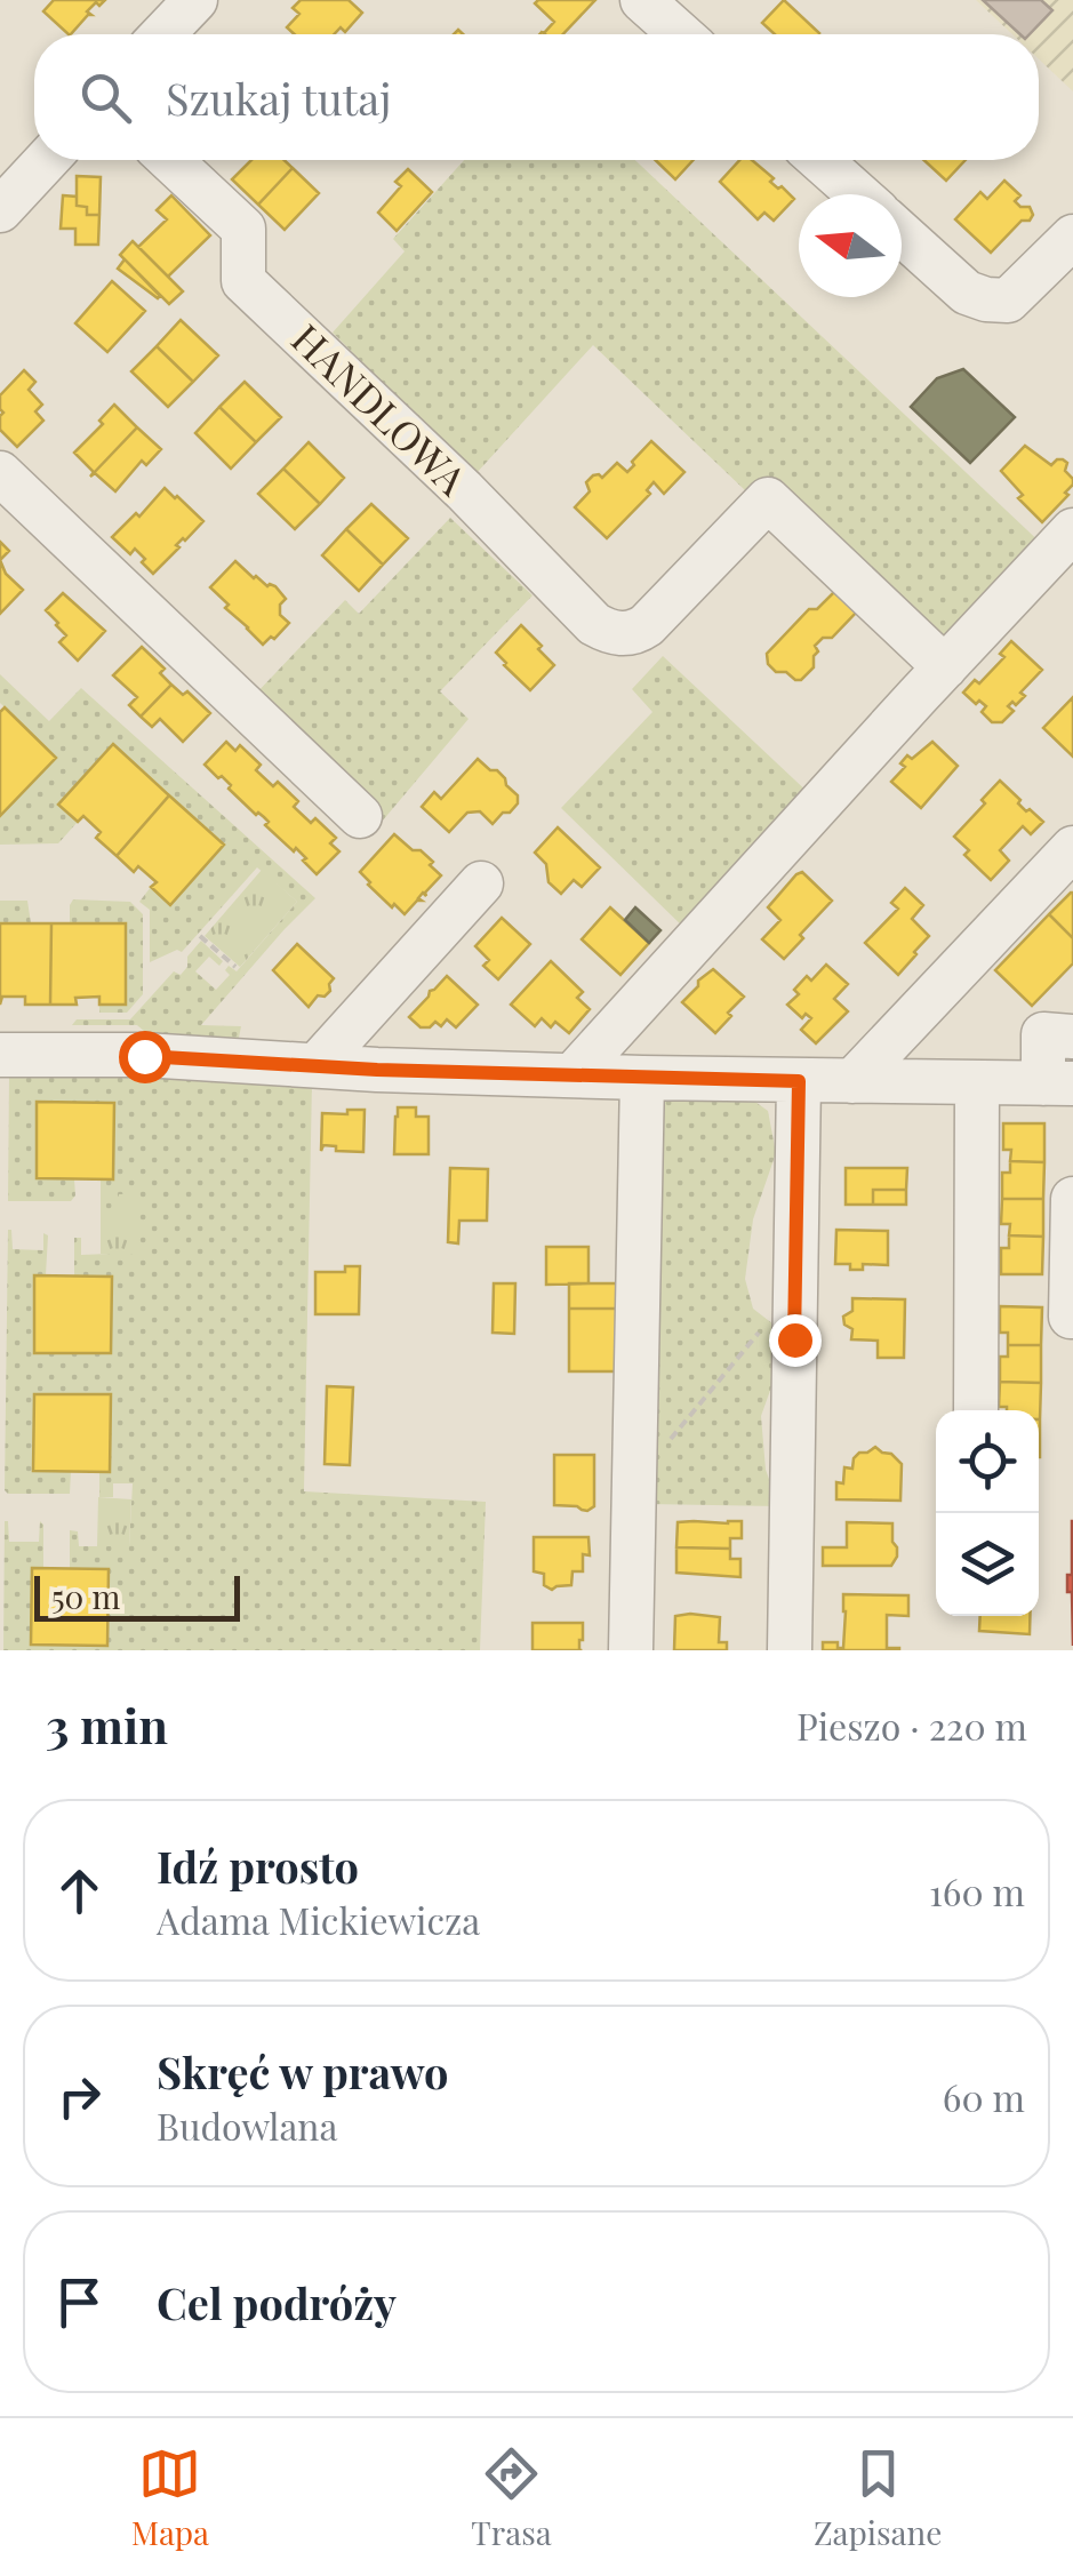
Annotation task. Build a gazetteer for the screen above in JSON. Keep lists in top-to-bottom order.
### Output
{
  "streets": {
    "street": ["HANDLOWA"]
  },
  "scale_bar": "50 m",
  "north": "left",
  "page": {
    "search": "Szukaj tutaj",
    "scale": "50 m",
    "heading": ["3 min", "Pieszo · 220 m"],
    "list": [
      ["Idź prosto", "Adama Mickiewicza", "160 m"],
      ["Skręć w prawo", "Budowlana", "60 m"],
      "Cel podróży"
    ],
    "nav": ["Mapa", "Trasa", "Zapisane"]
  }
}
